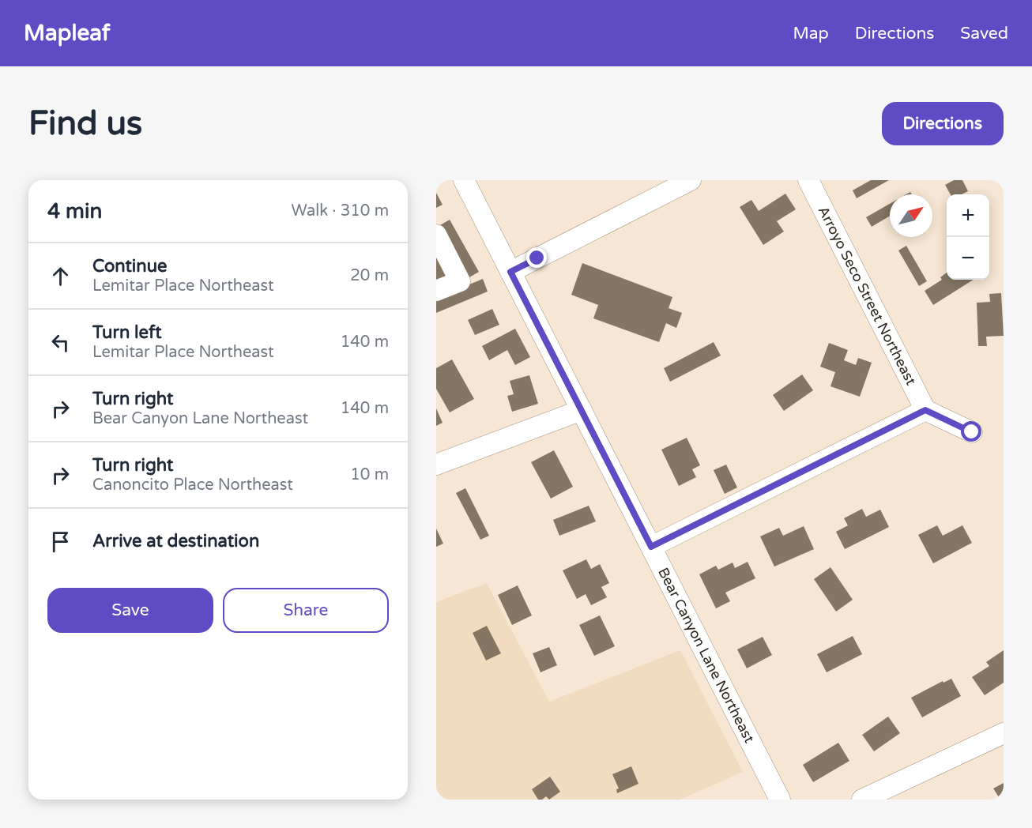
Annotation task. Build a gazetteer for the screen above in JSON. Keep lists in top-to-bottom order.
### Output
{
  "streets": {
    "street": ["Arroyo Seco Street Northeast", "Bear Canyon Lane Northeast"]
  },
  "north": "top right",
  "page": {
    "header": "Mapleaf",
    "nav": ["Map", "Directions", "Saved"],
    "buttons": [
      "Directions",
      ["Save", "Share"]
    ],
    "title": "Find us",
    "heading": ["4 min", "Walk · 310 m"],
    "map_buttons": ["+", "−"],
    "list": [
      ["Continue", "Lemitar Place Northeast", "20 m"],
      ["Turn left", "Lemitar Place Northeast", "140 m"],
      ["Turn right", "Bear Canyon Lane Northeast", "140 m"],
      ["Turn right", "Canoncito Place Northeast", "10 m"],
      "Arrive at destination"
    ]
  }
}
